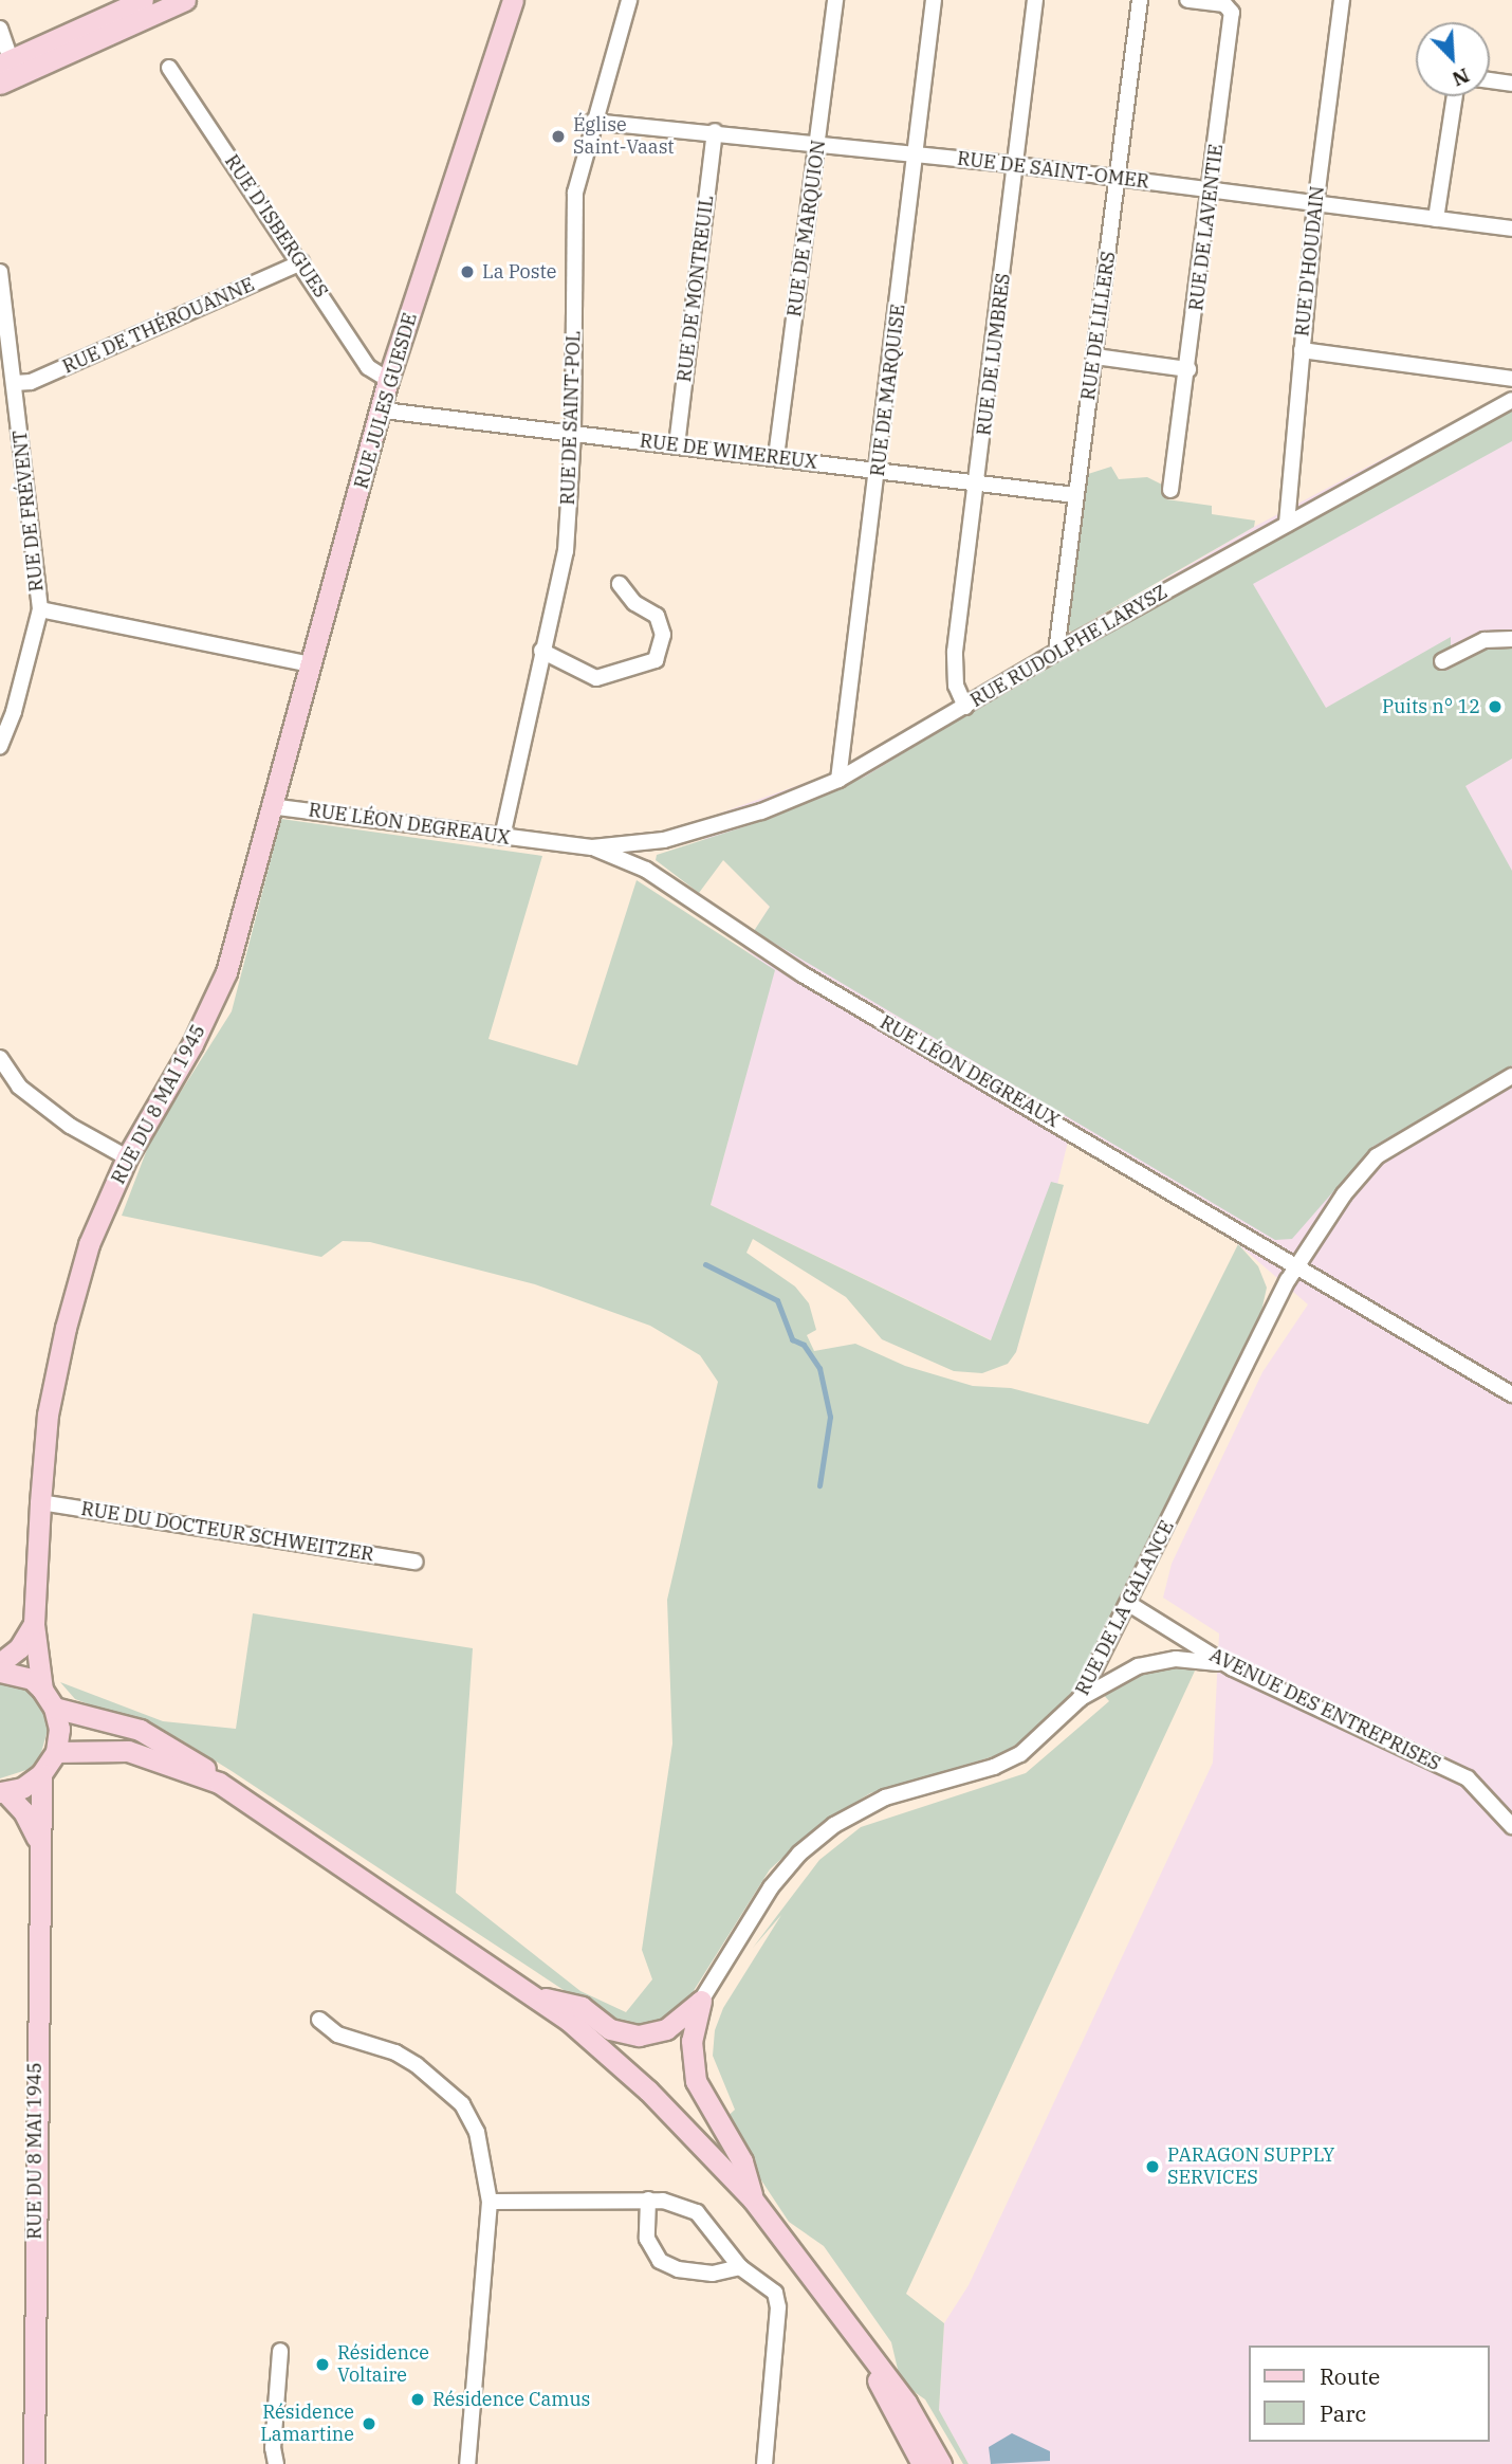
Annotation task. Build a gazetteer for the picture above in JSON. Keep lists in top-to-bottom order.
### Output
{
  "streets": {
    "street": [
      "RUE DE SAINT-OMER",
      "RUE D'ISBERGUES",
      "RUE DE LAVENTIE",
      "RUE DE MARQUION",
      "RUE D'HOUDAIN",
      "RUE DE MONTREUIL",
      "RUE DE THÉROUANNE",
      "RUE DE LILLERS",
      "RUE DE LUMBRES",
      "RUE DE MARQUISE",
      "RUE JULES GUESDE",
      "RUE DE SAINT-POL",
      "RUE DE WIMEREUX",
      "RUE DE FRÉVENT",
      "RUE RUDOLPHE LARYSZ",
      "RUE LÉON DEGREAUX",
      "RUE DU 8 MAI 1945",
      "RUE DU DOCTEUR SCHWEITZER",
      "RUE DE LA GALANCE",
      "AVENUE DES ENTREPRISES"
    ]
  },
  "crossings": [
    ["RUE DE SAINT-OMER", "RUE DE LAVENTIE"],
    ["RUE DE SAINT-OMER", "RUE DE MARQUION"],
    ["RUE DE SAINT-OMER", "RUE D'HOUDAIN"],
    ["RUE DE SAINT-OMER", "RUE DE MONTREUIL"],
    ["RUE DE SAINT-OMER", "RUE DE LILLERS"],
    ["RUE DE SAINT-OMER", "RUE DE LUMBRES"],
    ["RUE DE SAINT-OMER", "RUE DE MARQUISE"],
    ["RUE DE SAINT-OMER", "RUE DE SAINT-POL"],
    ["RUE D'ISBERGUES", "RUE DE THÉROUANNE"],
    ["RUE D'ISBERGUES", "RUE JULES GUESDE"],
    ["RUE DE MARQUION", "RUE DE WIMEREUX"],
    ["RUE D'HOUDAIN", "RUE RUDOLPHE LARYSZ"],
    ["RUE DE MONTREUIL", "RUE DE WIMEREUX"],
    ["RUE DE THÉROUANNE", "RUE DE FRÉVENT"],
    ["RUE DE LILLERS", "RUE DE WIMEREUX"],
    ["RUE DE LILLERS", "RUE RUDOLPHE LARYSZ"],
    ["RUE DE LUMBRES", "RUE DE WIMEREUX"],
    ["RUE DE LUMBRES", "RUE RUDOLPHE LARYSZ"],
    ["RUE DE MARQUISE", "RUE DE WIMEREUX"],
    ["RUE DE MARQUISE", "RUE RUDOLPHE LARYSZ"],
    ["RUE JULES GUESDE", "RUE DE WIMEREUX"],
    ["RUE JULES GUESDE", "RUE LÉON DEGREAUX"],
    ["RUE JULES GUESDE", "RUE DU 8 MAI 1945"],
    ["RUE DE SAINT-POL", "RUE DE WIMEREUX"],
    ["RUE DE SAINT-POL", "RUE LÉON DEGREAUX"],
    ["RUE RUDOLPHE LARYSZ", "RUE LÉON DEGREAUX"],
    ["RUE LÉON DEGREAUX", "RUE DU 8 MAI 1945"],
    ["RUE LÉON DEGREAUX", "RUE DE LA GALANCE"],
    ["RUE DU 8 MAI 1945", "RUE DU DOCTEUR SCHWEITZER"],
    ["RUE DE LA GALANCE", "AVENUE DES ENTREPRISES"]
  ],
  "places": [
    "Église Saint-Vaast",
    "La Poste",
    "Puits n° 12",
    "PARAGON SUPPLY SERVICES",
    "Résidence Voltaire",
    "Résidence Camus",
    "Résidence Lamartine"
  ],
  "legend": ["Route", "Parc"],
  "north": "bottom right"
}
